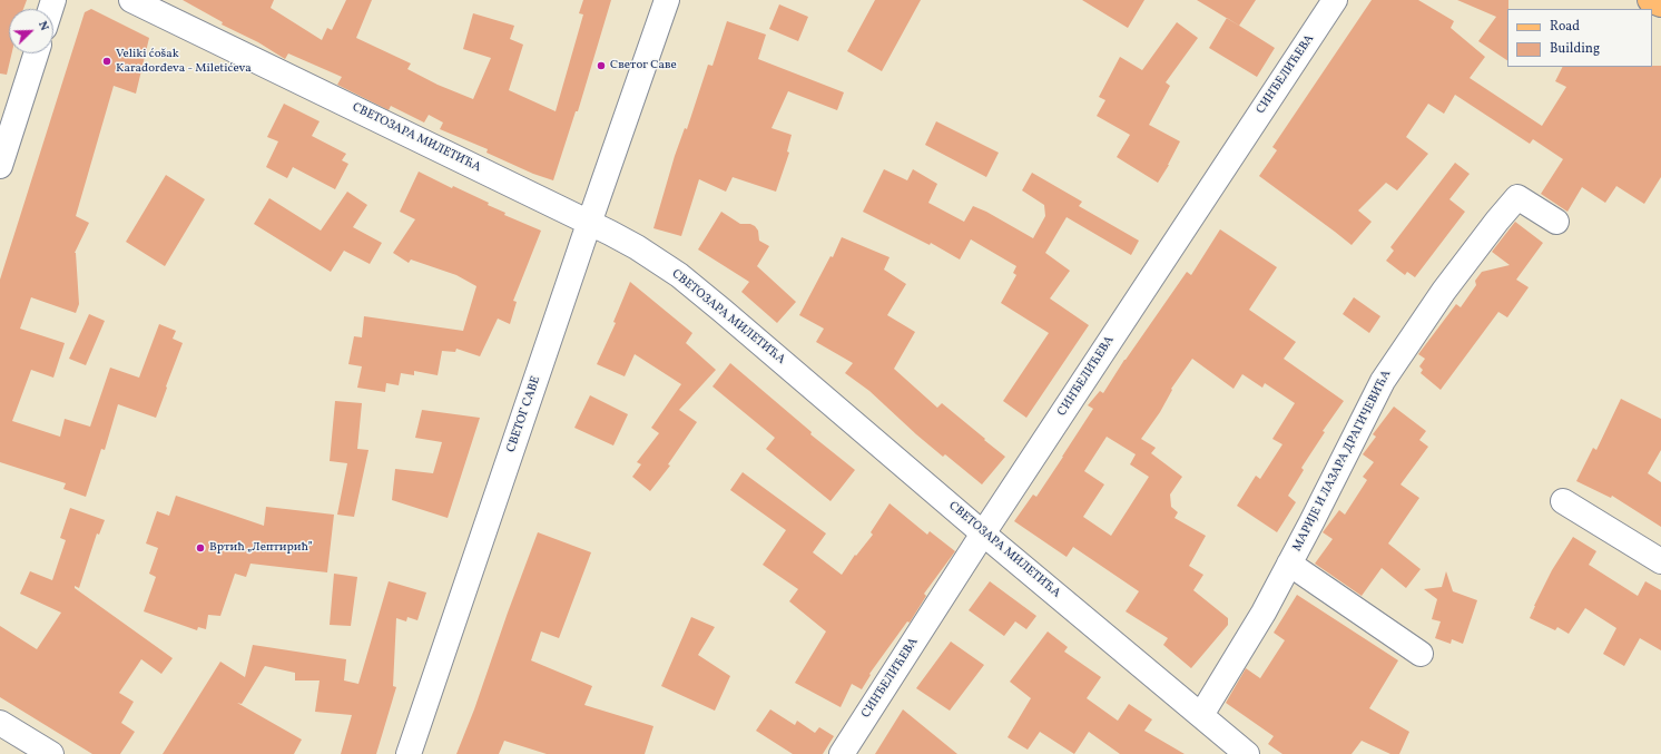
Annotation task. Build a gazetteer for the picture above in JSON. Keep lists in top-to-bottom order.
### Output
{
  "streets": {
    "street": [
      "СИНЂЕЛИЋЕВА",
      "СВЕТОЗАРА МИЛЕТИЋА",
      "СВЕТОГ САВЕ",
      "МАРИЈЕ И ЛАЗАРА ДРАГИЧЕВИЋА"
    ]
  },
  "crossings": [
    ["СИНЂЕЛИЋЕВА", "СВЕТОЗАРА МИЛЕТИЋА"],
    ["СВЕТОЗАРА МИЛЕТИЋА", "СВЕТОГ САВЕ"],
    ["СВЕТОЗАРА МИЛЕТИЋА", "МАРИЈЕ И ЛАЗАРА ДРАГИЧЕВИЋА"]
  ],
  "places": ["Veliki ćošak Karađorđeva - Miletićeva", "Светог Саве", "Вртић „Лептирић”"],
  "legend": ["Road", "Building"],
  "north": "top right"
}
